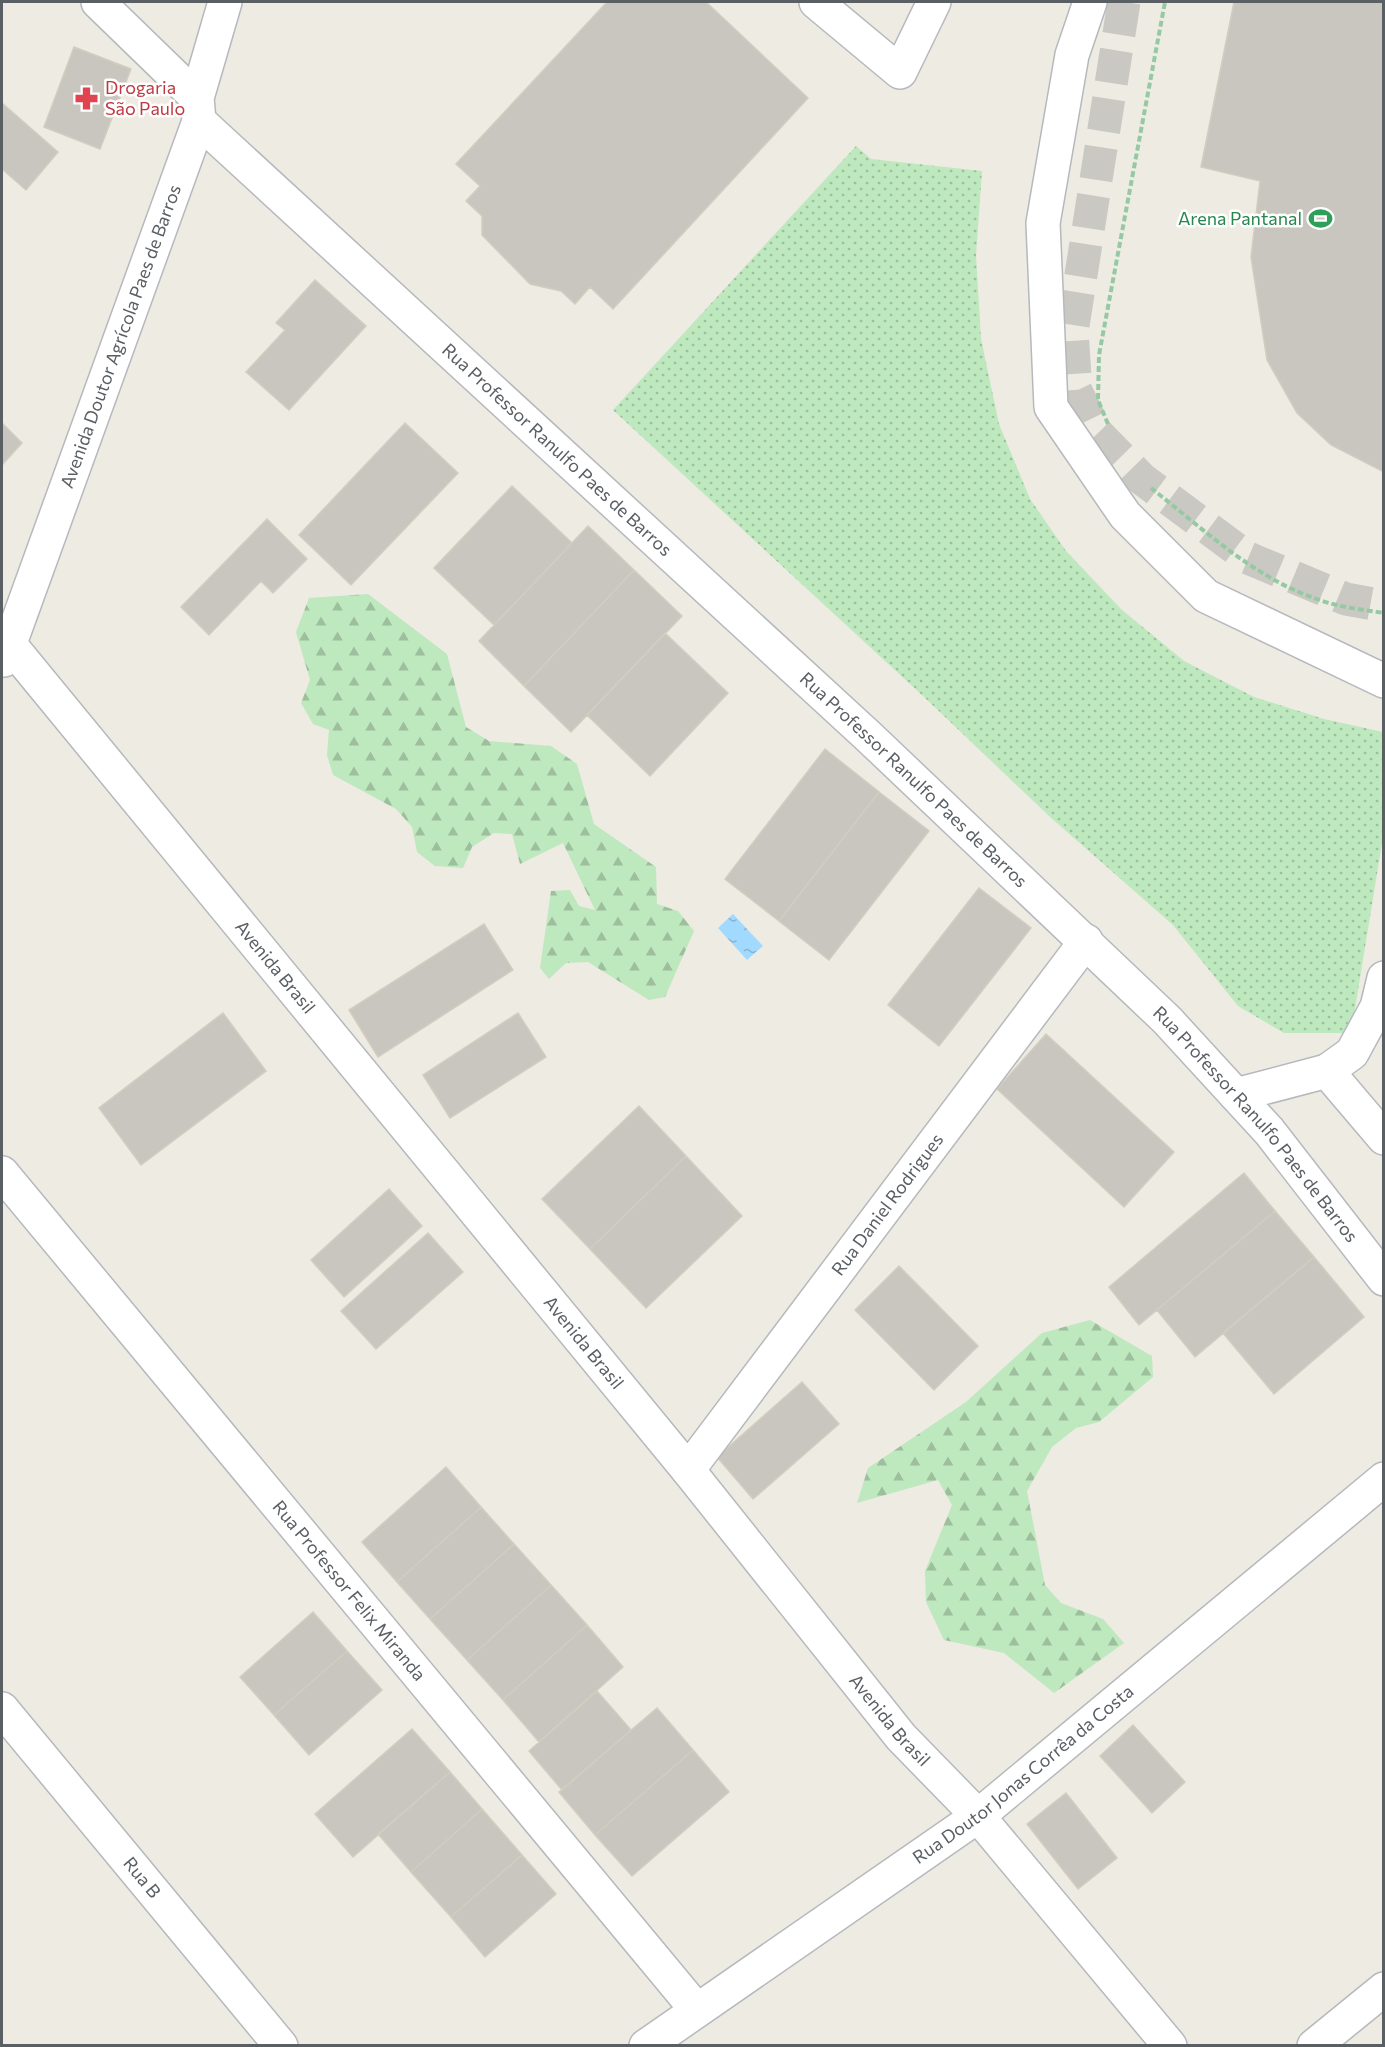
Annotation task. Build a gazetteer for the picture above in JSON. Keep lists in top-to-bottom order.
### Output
{
  "streets": {
    "street": [
      "Avenida Doutor Agrícola Paes de Barros",
      "Rua Professor Ranulfo Paes de Barros",
      "Avenida Brasil",
      "Rua Daniel Rodrigues",
      "Rua Professor Felix Miranda",
      "Rua Doutor Jonas Corrêa da Costa",
      "Rua B"
    ]
  },
  "crossings": [
    ["Avenida Doutor Agrícola Paes de Barros", "Rua Professor Ranulfo Paes de Barros"],
    ["Avenida Doutor Agrícola Paes de Barros", "Avenida Brasil"],
    ["Rua Professor Ranulfo Paes de Barros", "Rua Daniel Rodrigues"],
    ["Avenida Brasil", "Rua Daniel Rodrigues"],
    ["Avenida Brasil", "Rua Doutor Jonas Corrêa da Costa"],
    ["Rua Professor Felix Miranda", "Rua Doutor Jonas Corrêa da Costa"]
  ],
  "places": {
    "pharmacy": ["Drogaria São Paulo"],
    "sports": ["Arena Pantanal"]
  }
}
